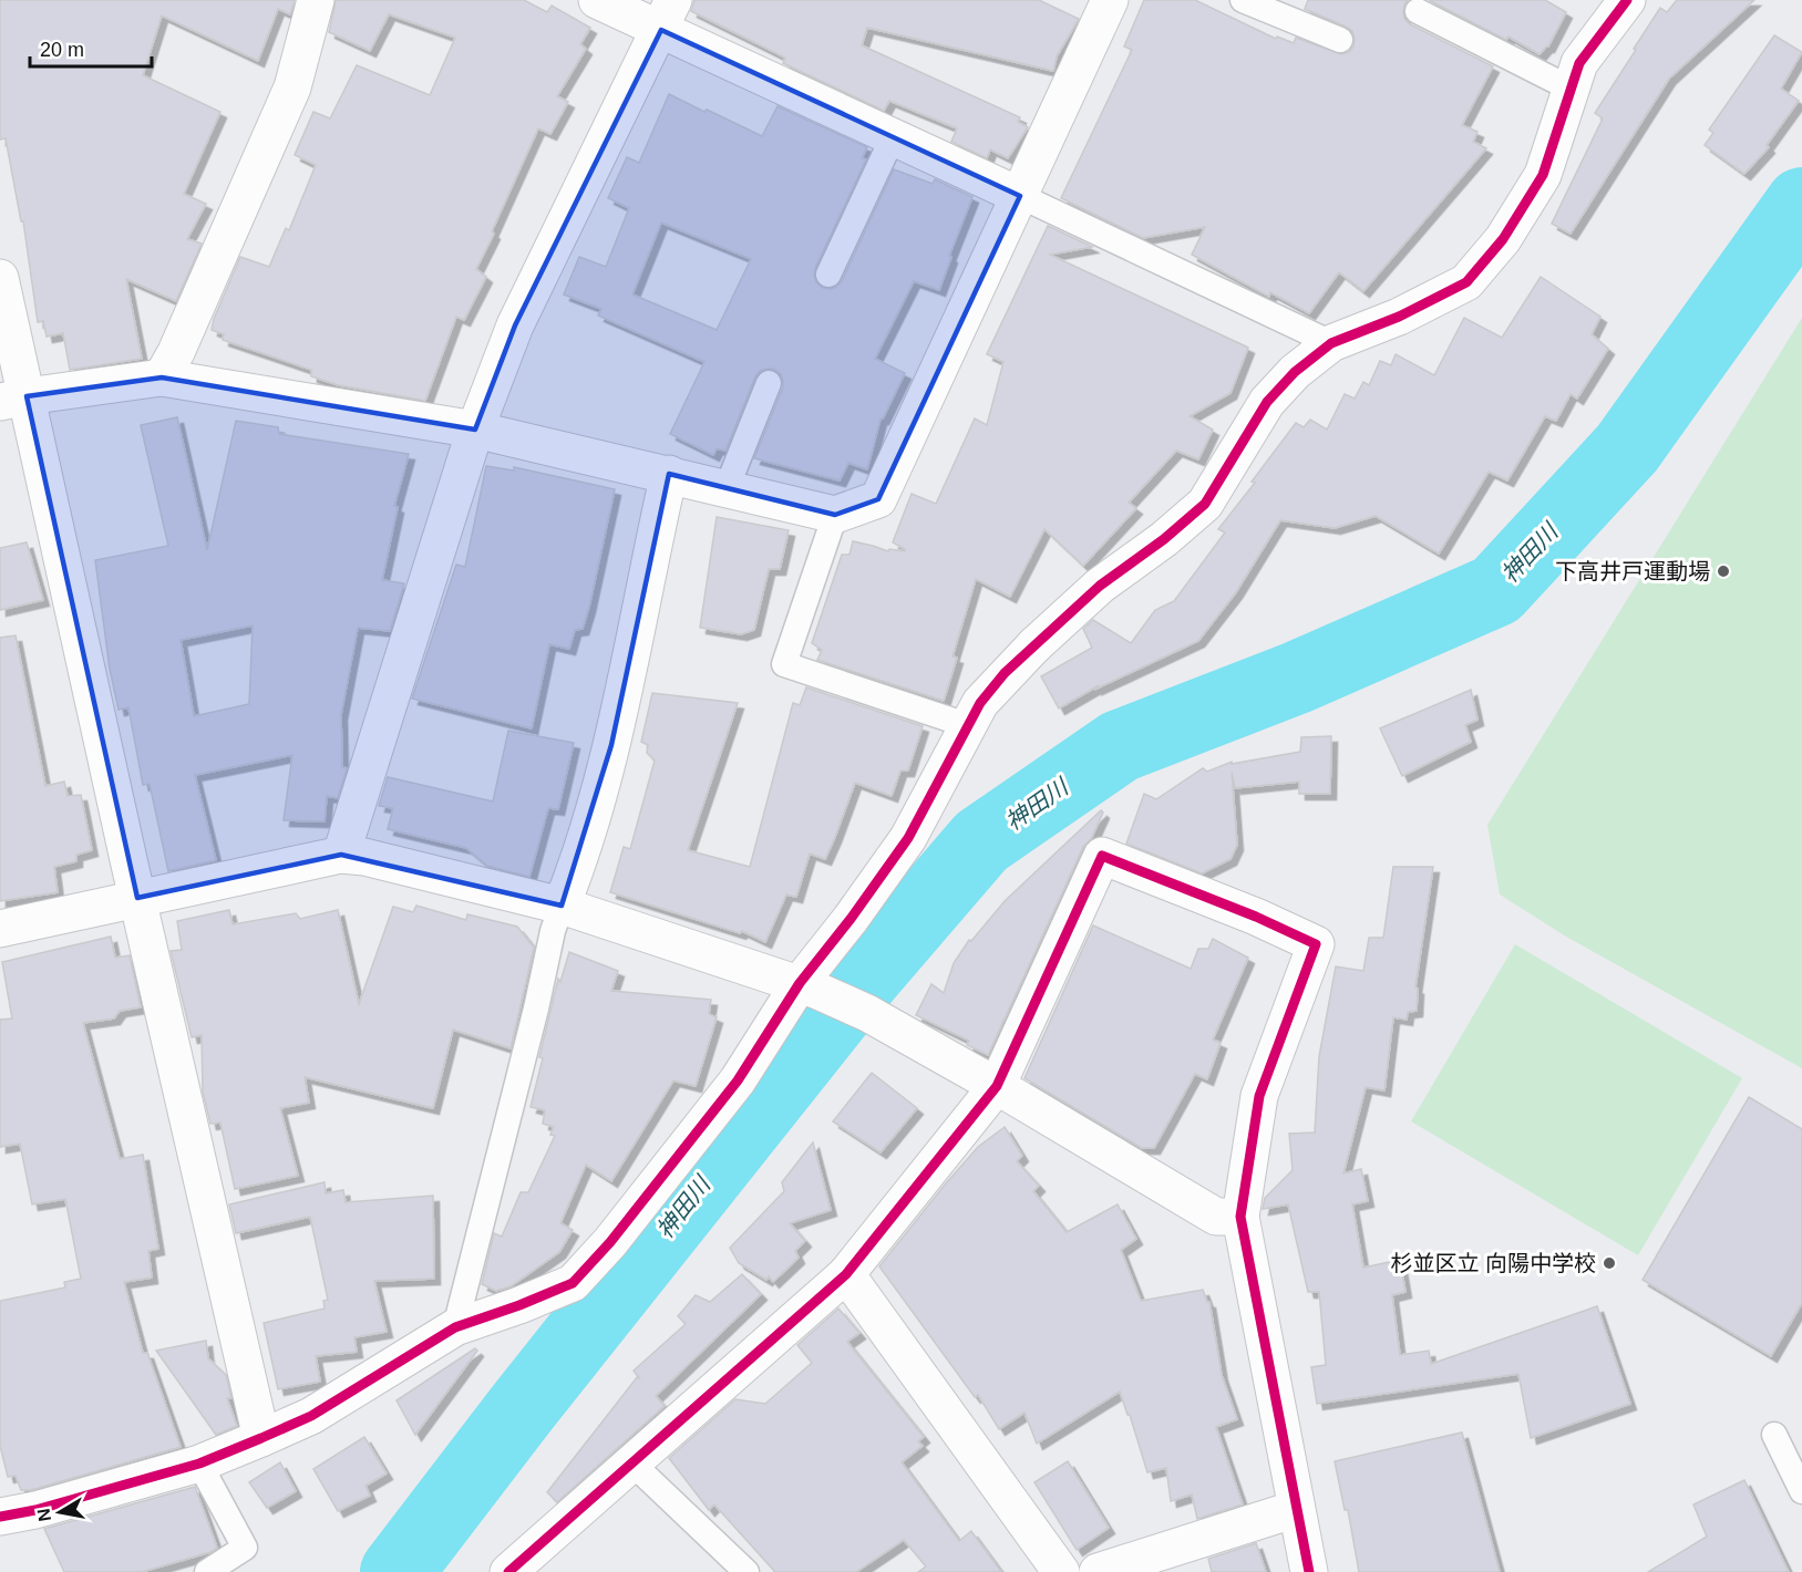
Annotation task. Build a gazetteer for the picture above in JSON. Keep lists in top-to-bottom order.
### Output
{
  "water": ["神田川"],
  "places": ["下高井戸運動場", "杉並区立 向陽中学校"],
  "scale_bar": "20 m",
  "north": "left"
}
